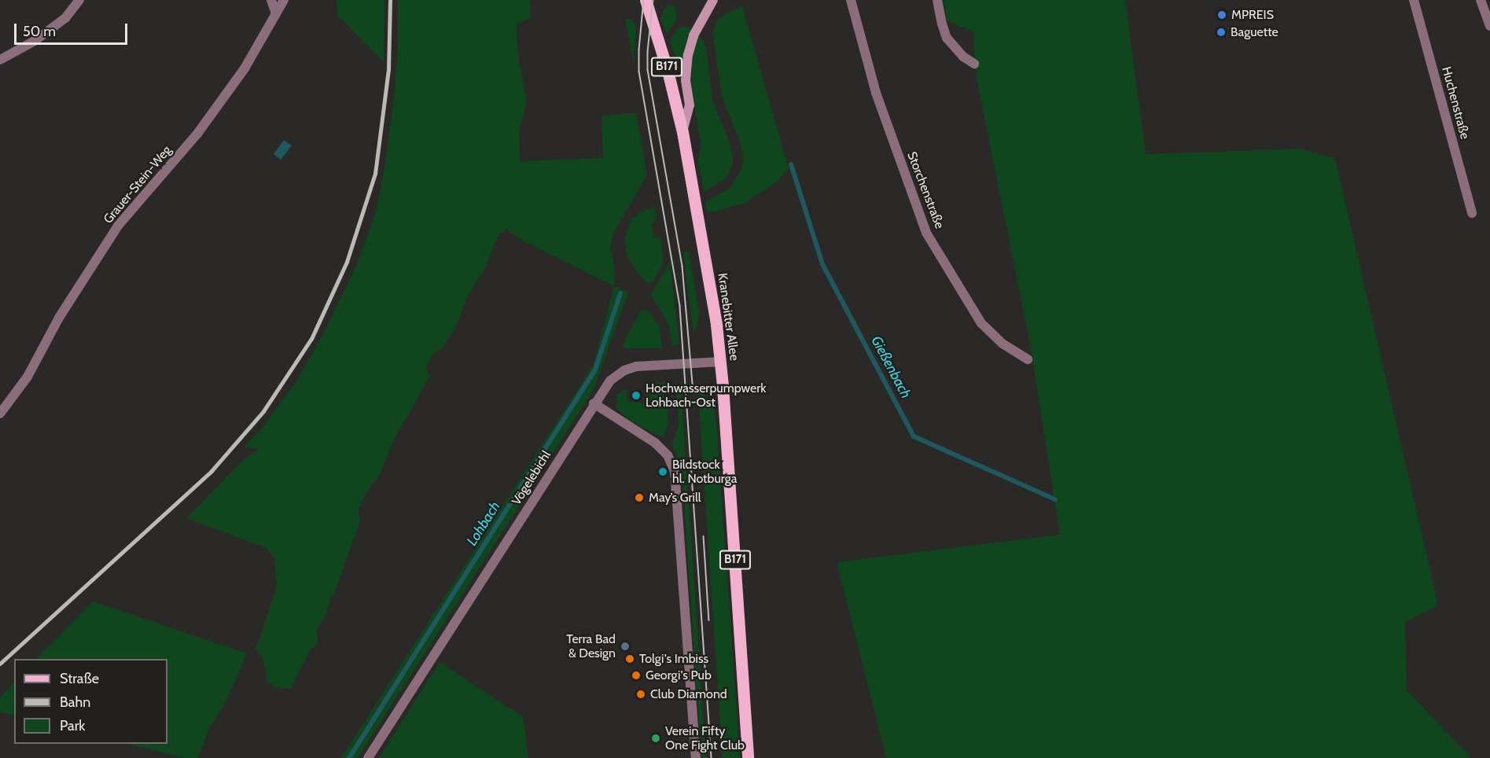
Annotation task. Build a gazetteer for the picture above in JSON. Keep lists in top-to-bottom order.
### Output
{
  "streets": {
    "main road": ["B171", "Kranebitter Allee"],
    "street": [
      "Huchenstraße",
      "Grauer-Stein-Weg",
      "Storchenstraße",
      "Vögelebichl"
    ]
  },
  "crossings": [
    ["Kranebitter Allee", "Vögelebichl"]
  ],
  "water": ["Gießenbach", "Lohbach"],
  "places": [
    "MPREIS",
    "Baguette",
    "Hochwasserpumpwerk Lohbach-Ost",
    "Bildstock hl. Notburga",
    "May’s Grill",
    "Terra Bad & Design",
    "Tolgi's Imbiss",
    "Georgi's Pub",
    "Club Diamond",
    "Verein Fifty One Fight Club"
  ],
  "legend": ["Straße", "Bahn", "Park"],
  "scale_bar": "50 m"
}
